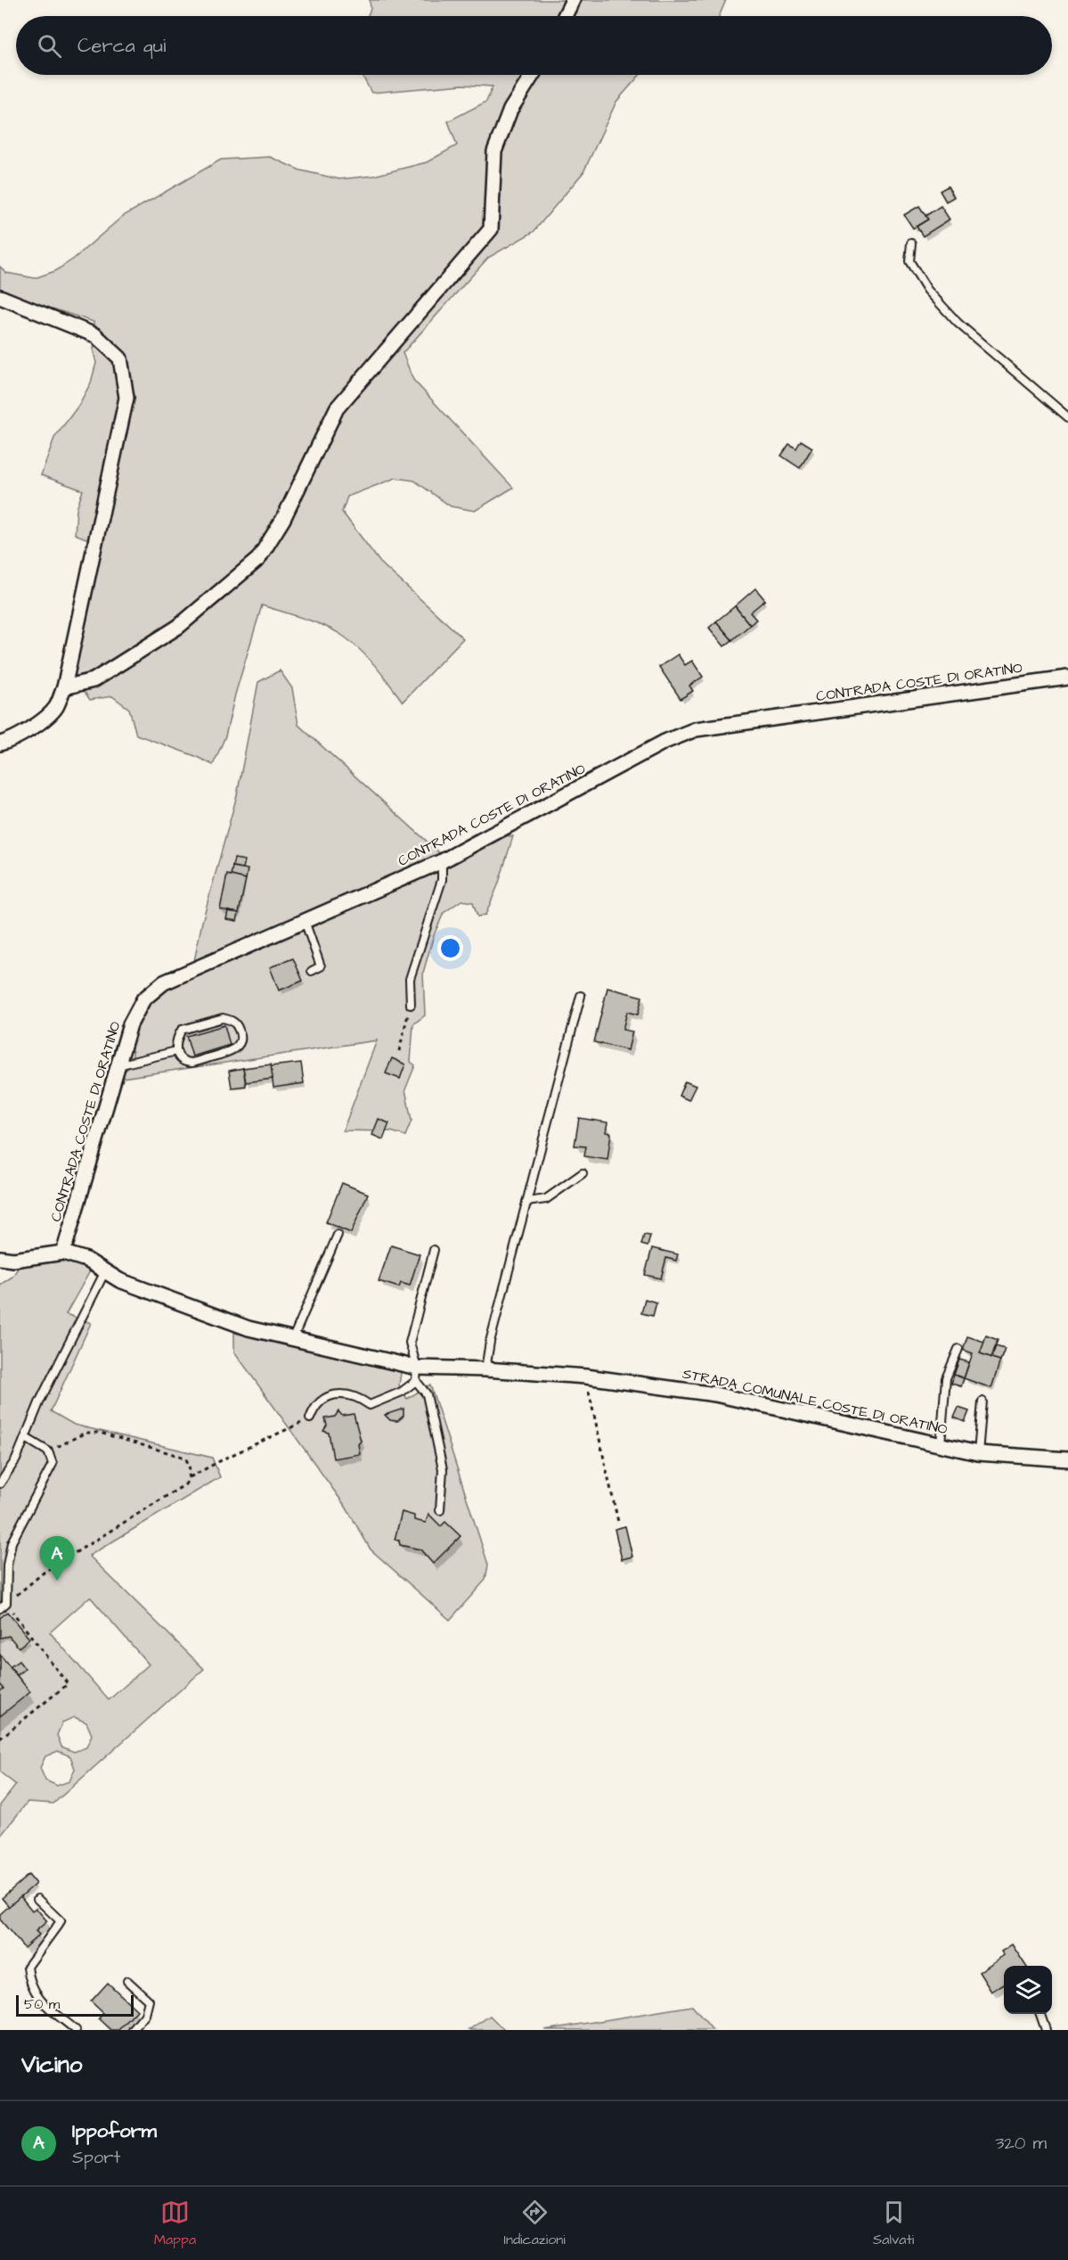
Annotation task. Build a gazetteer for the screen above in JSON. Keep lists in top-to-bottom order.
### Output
{
  "streets": {
    "street": ["CONTRADA COSTE DI ORATINO", "STRADA COMUNALE COSTE DI ORATINO"]
  },
  "crossings": [
    ["CONTRADA COSTE DI ORATINO", "STRADA COMUNALE COSTE DI ORATINO"]
  ],
  "scale_bar": "50 m",
  "page": {
    "search": "Cerca qui",
    "pins": "A",
    "scale": "50 m",
    "heading": "Vicino",
    "list": [
      {
        "mark": "A",
        "name": "Ippoform",
        "note": "Sport",
        "value": "320 m"
      }
    ],
    "nav": ["Mappa", "Indicazioni", "Salvati"]
  }
}
